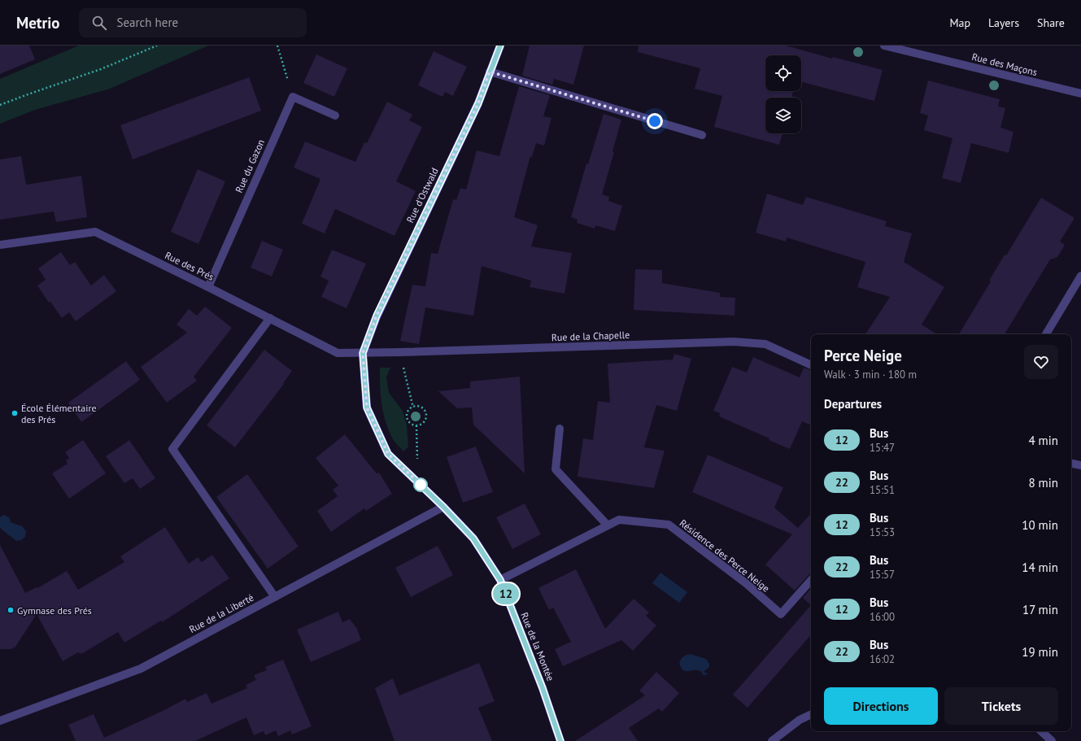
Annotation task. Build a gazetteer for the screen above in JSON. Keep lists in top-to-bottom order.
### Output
{
  "streets": {
    "main road": ["Rue d'Ostwald", "Rue de la Montée"],
    "street": [
      "Rue des Maçons",
      "Rue du Gazon",
      "Rue des Prés",
      "Rue de la Chapelle",
      "Résidence des Perce Neige",
      "Rue de la Liberté"
    ]
  },
  "crossings": [
    ["Rue du Gazon", "Rue des Prés"],
    ["Rue d'Ostwald", "Rue des Prés"],
    ["Rue d'Ostwald", "Rue de la Chapelle"],
    ["Rue d'Ostwald", "Rue de la Montée"],
    ["Rue des Prés", "Rue de la Chapelle"],
    ["Rue des Prés", "Rue de la Montée"],
    ["Rue de la Chapelle", "Rue de la Montée"],
    ["Résidence des Perce Neige", "Rue de la Montée"],
    ["Rue de la Liberté", "Rue de la Montée"]
  ],
  "places": ["École Élémentaire des Prés", "Gymnase des Prés"],
  "lines": ["bus line 12"],
  "page": {
    "header": "Metrio",
    "search": "Search here",
    "nav": ["Map", "Layers", "Share"],
    "on_map": "12",
    "heading": [
      ["Perce Neige", "Walk · 3 min · 180 m"],
      "Departures"
    ],
    "list": [
      {
        "mark": "12",
        "name": "Bus",
        "note": "15:47",
        "value": "4 min"
      },
      {
        "mark": "22",
        "name": "Bus",
        "note": "15:51",
        "value": "8 min"
      },
      {
        "mark": "12",
        "name": "Bus",
        "note": "15:53",
        "value": "10 min"
      },
      {
        "mark": "22",
        "name": "Bus",
        "note": "15:57",
        "value": "14 min"
      },
      {
        "mark": "12",
        "name": "Bus",
        "note": "16:00",
        "value": "17 min"
      },
      {
        "mark": "22",
        "name": "Bus",
        "note": "16:02",
        "value": "19 min"
      }
    ],
    "buttons": ["Directions", "Tickets"]
  }
}
